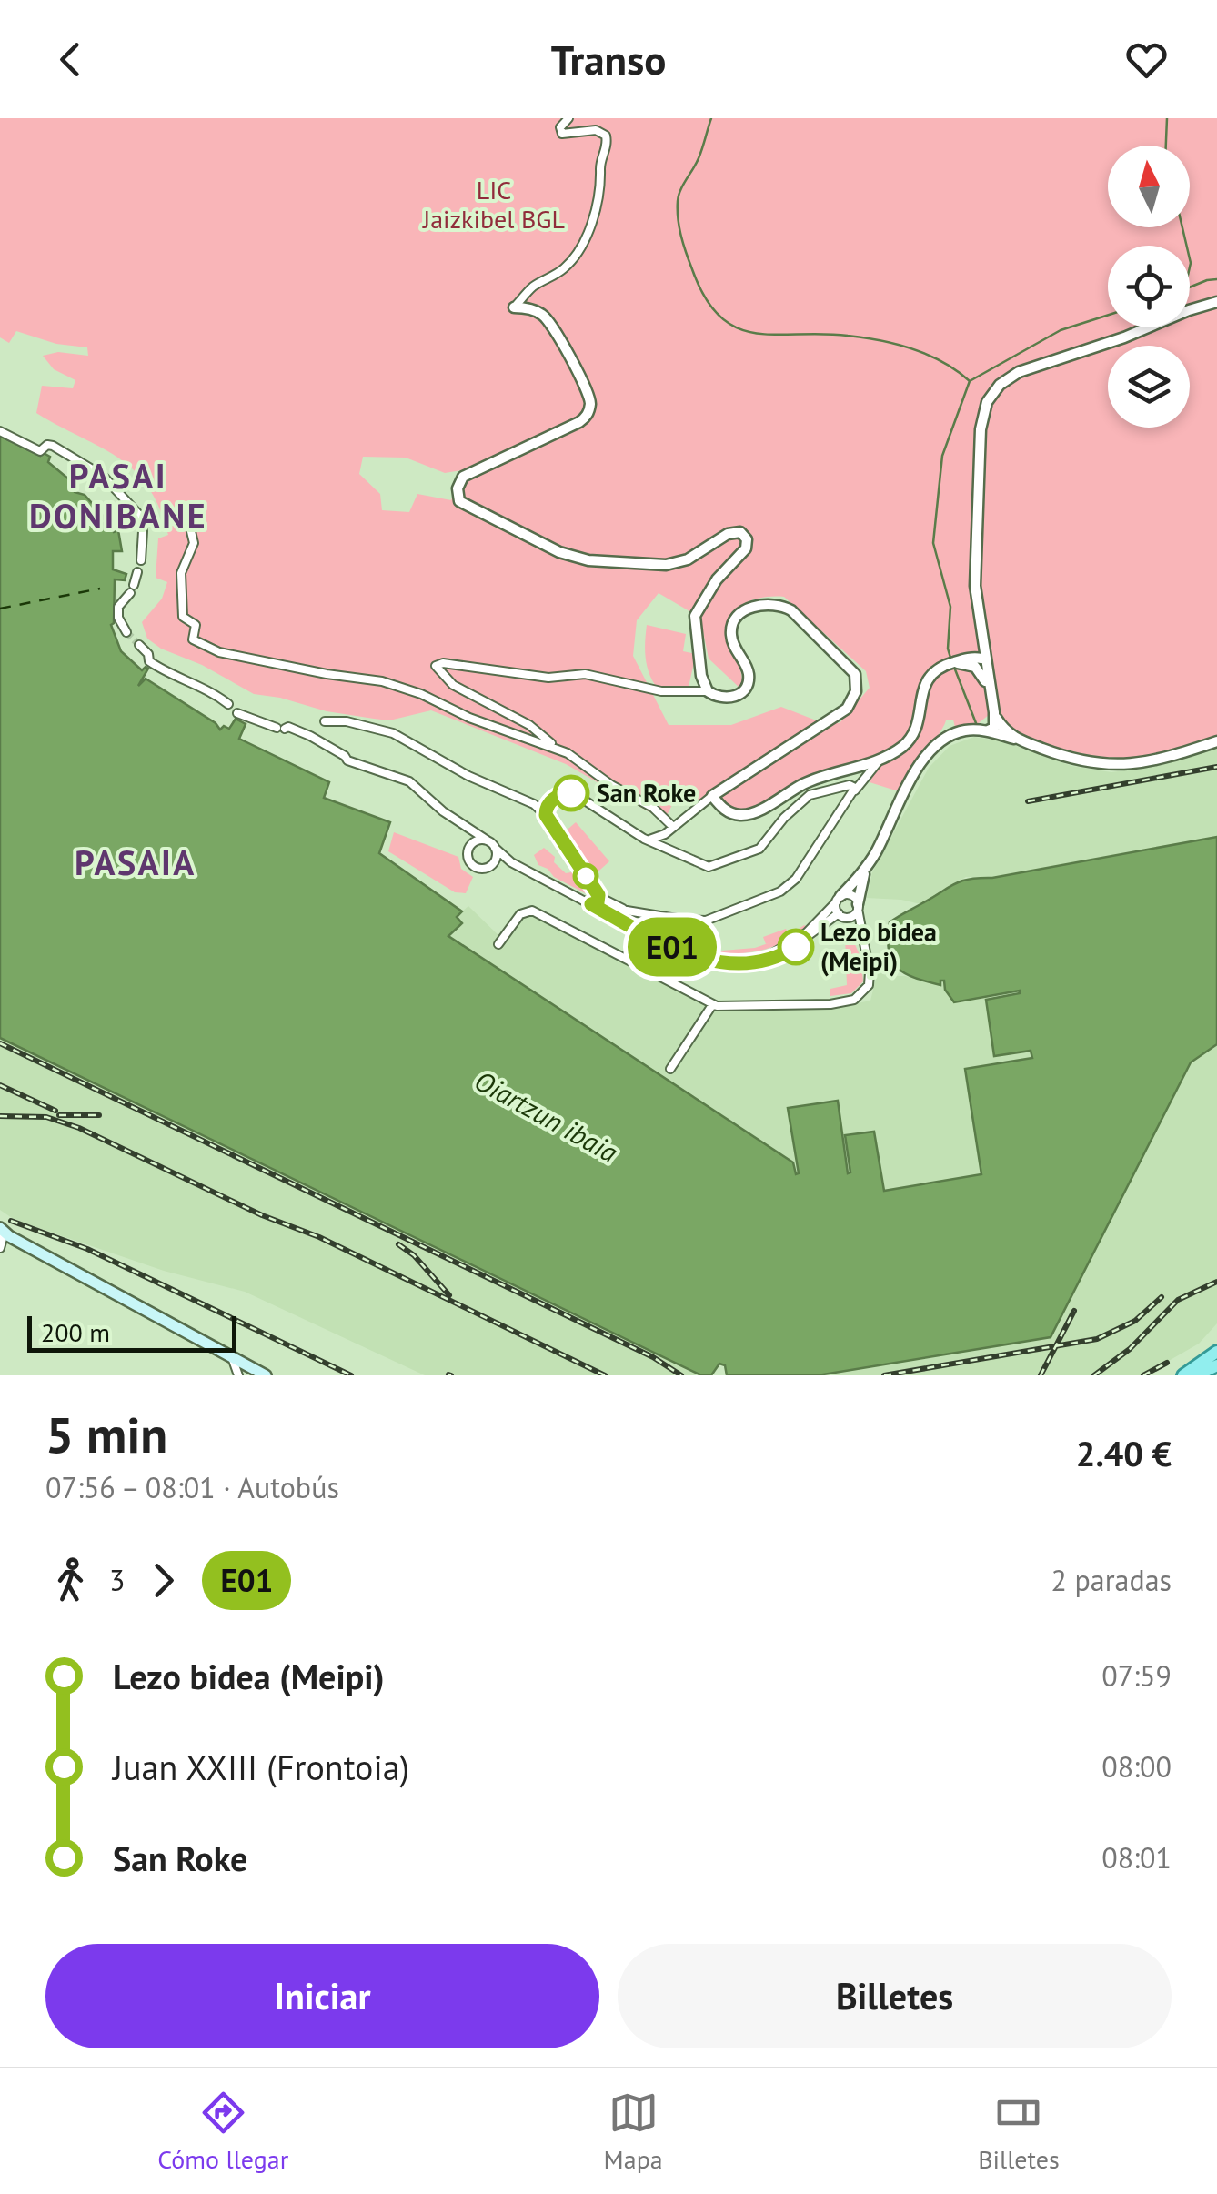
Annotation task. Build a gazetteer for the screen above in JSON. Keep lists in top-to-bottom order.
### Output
{
  "districts": ["PASAI DONIBANE", "PASAIA"],
  "water": ["Oiartzun ibaia"],
  "parks": ["LIC Jaizkibel BGL"],
  "places": ["San Roke", "Lezo bidea (Meipi)"],
  "lines": ["bus line E01"],
  "scale_bar": "200 m",
  "north": "top",
  "page": {
    "header": "Transo",
    "on_map": "E01",
    "scale": "200 m",
    "heading": ["5 min", "07:56 – 08:01 · Autobús", "2.40 €"],
    "legs": ["3", "E01", "2 paradas"],
    "list": [
      {
        "name": "Lezo bidea (Meipi)",
        "value": "07:59"
      },
      {
        "name": "Juan XXIII (Frontoia)",
        "value": "08:00"
      },
      {
        "name": "San Roke",
        "value": "08:01"
      }
    ],
    "buttons": ["Iniciar", "Billetes"],
    "tabs": ["Cómo llegar", "Mapa", "Billetes"]
  }
}
